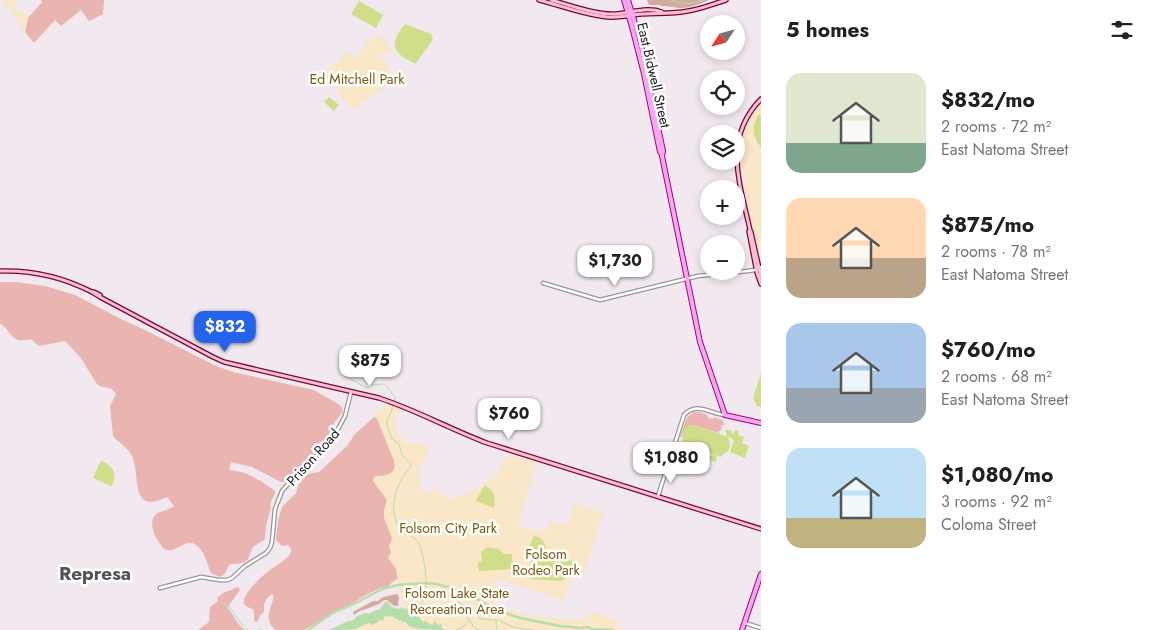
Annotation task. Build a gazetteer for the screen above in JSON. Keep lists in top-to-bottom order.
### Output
{
  "streets": {
    "main road": ["East Bidwell Street"],
    "street": ["Prison Road"]
  },
  "districts": ["Represa"],
  "parks": [
    "Ed Mitchell Park",
    "Folsom City Park",
    "Folsom Rodeo Park",
    "Folsom Lake State Recreation Area"
  ],
  "north": "bottom left",
  "page": {
    "heading": "5 homes",
    "map_buttons": ["+", "−"],
    "list": [
      {
        "name": "$832/mo",
        "note": "2 rooms · 72 m² · East Natoma Street"
      },
      {
        "name": "$875/mo",
        "note": "2 rooms · 78 m² · East Natoma Street"
      },
      {
        "name": "$760/mo",
        "note": "2 rooms · 68 m² · East Natoma Street"
      },
      {
        "name": "$1,080/mo",
        "note": "3 rooms · 92 m² · Coloma Street"
      }
    ],
    "price": [
      "$1,730",
      "$832",
      "$875",
      "$760",
      "$1,080"
    ]
  }
}
